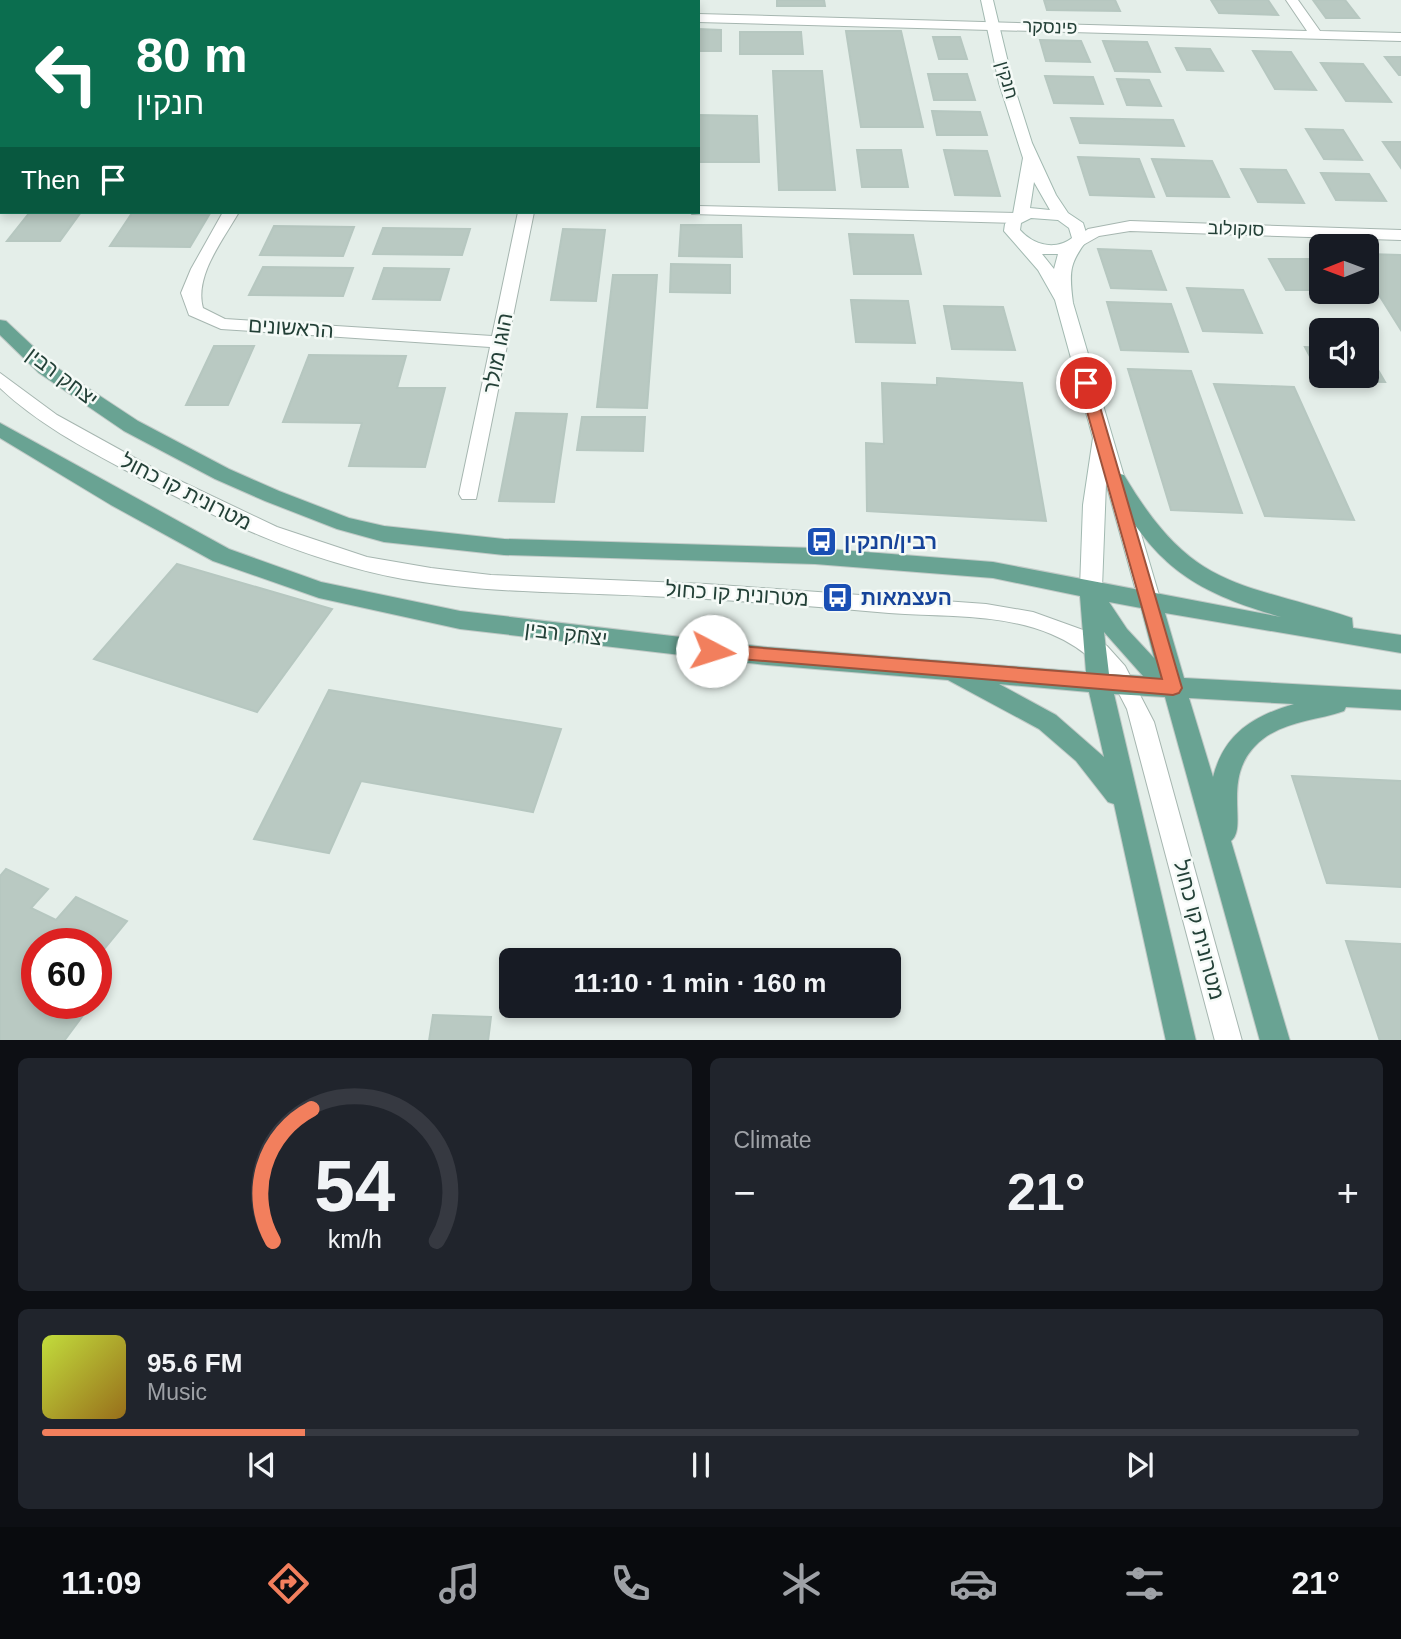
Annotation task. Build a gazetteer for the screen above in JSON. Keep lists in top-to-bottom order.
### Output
{
  "streets": {
    "main road": ["יצחק רבין"],
    "street": [
      "פינסקר",
      "חנקין",
      "סוקולוב",
      "הראשונים",
      "הוגו מולר"
    ],
    "lane": ["מטרונית קו כחול"]
  },
  "crossings": [
    ["פינסקר", "חנקין"],
    ["חנקין", "סוקולוב"],
    ["הראשונים", "הוגו מולר"],
    ["יצחק רבין", "מטרונית קו כחול"]
  ],
  "places": {
    "bus stop": ["רבין/חנקין", "העצמאות"]
  },
  "north": "left",
  "page": {
    "turn": ["80 m", "חנקין"],
    "then": "Then",
    "limit": "60",
    "trip": "11:10 · 1 min · 160 m",
    "tile": "Climate",
    "heat": ["−", "21°", "+"],
    "song": ["95.6 FM", "Music"],
    "tabs": ["11:09", "21°"],
    "gauge": ["54", "km/h"]
  }
}
